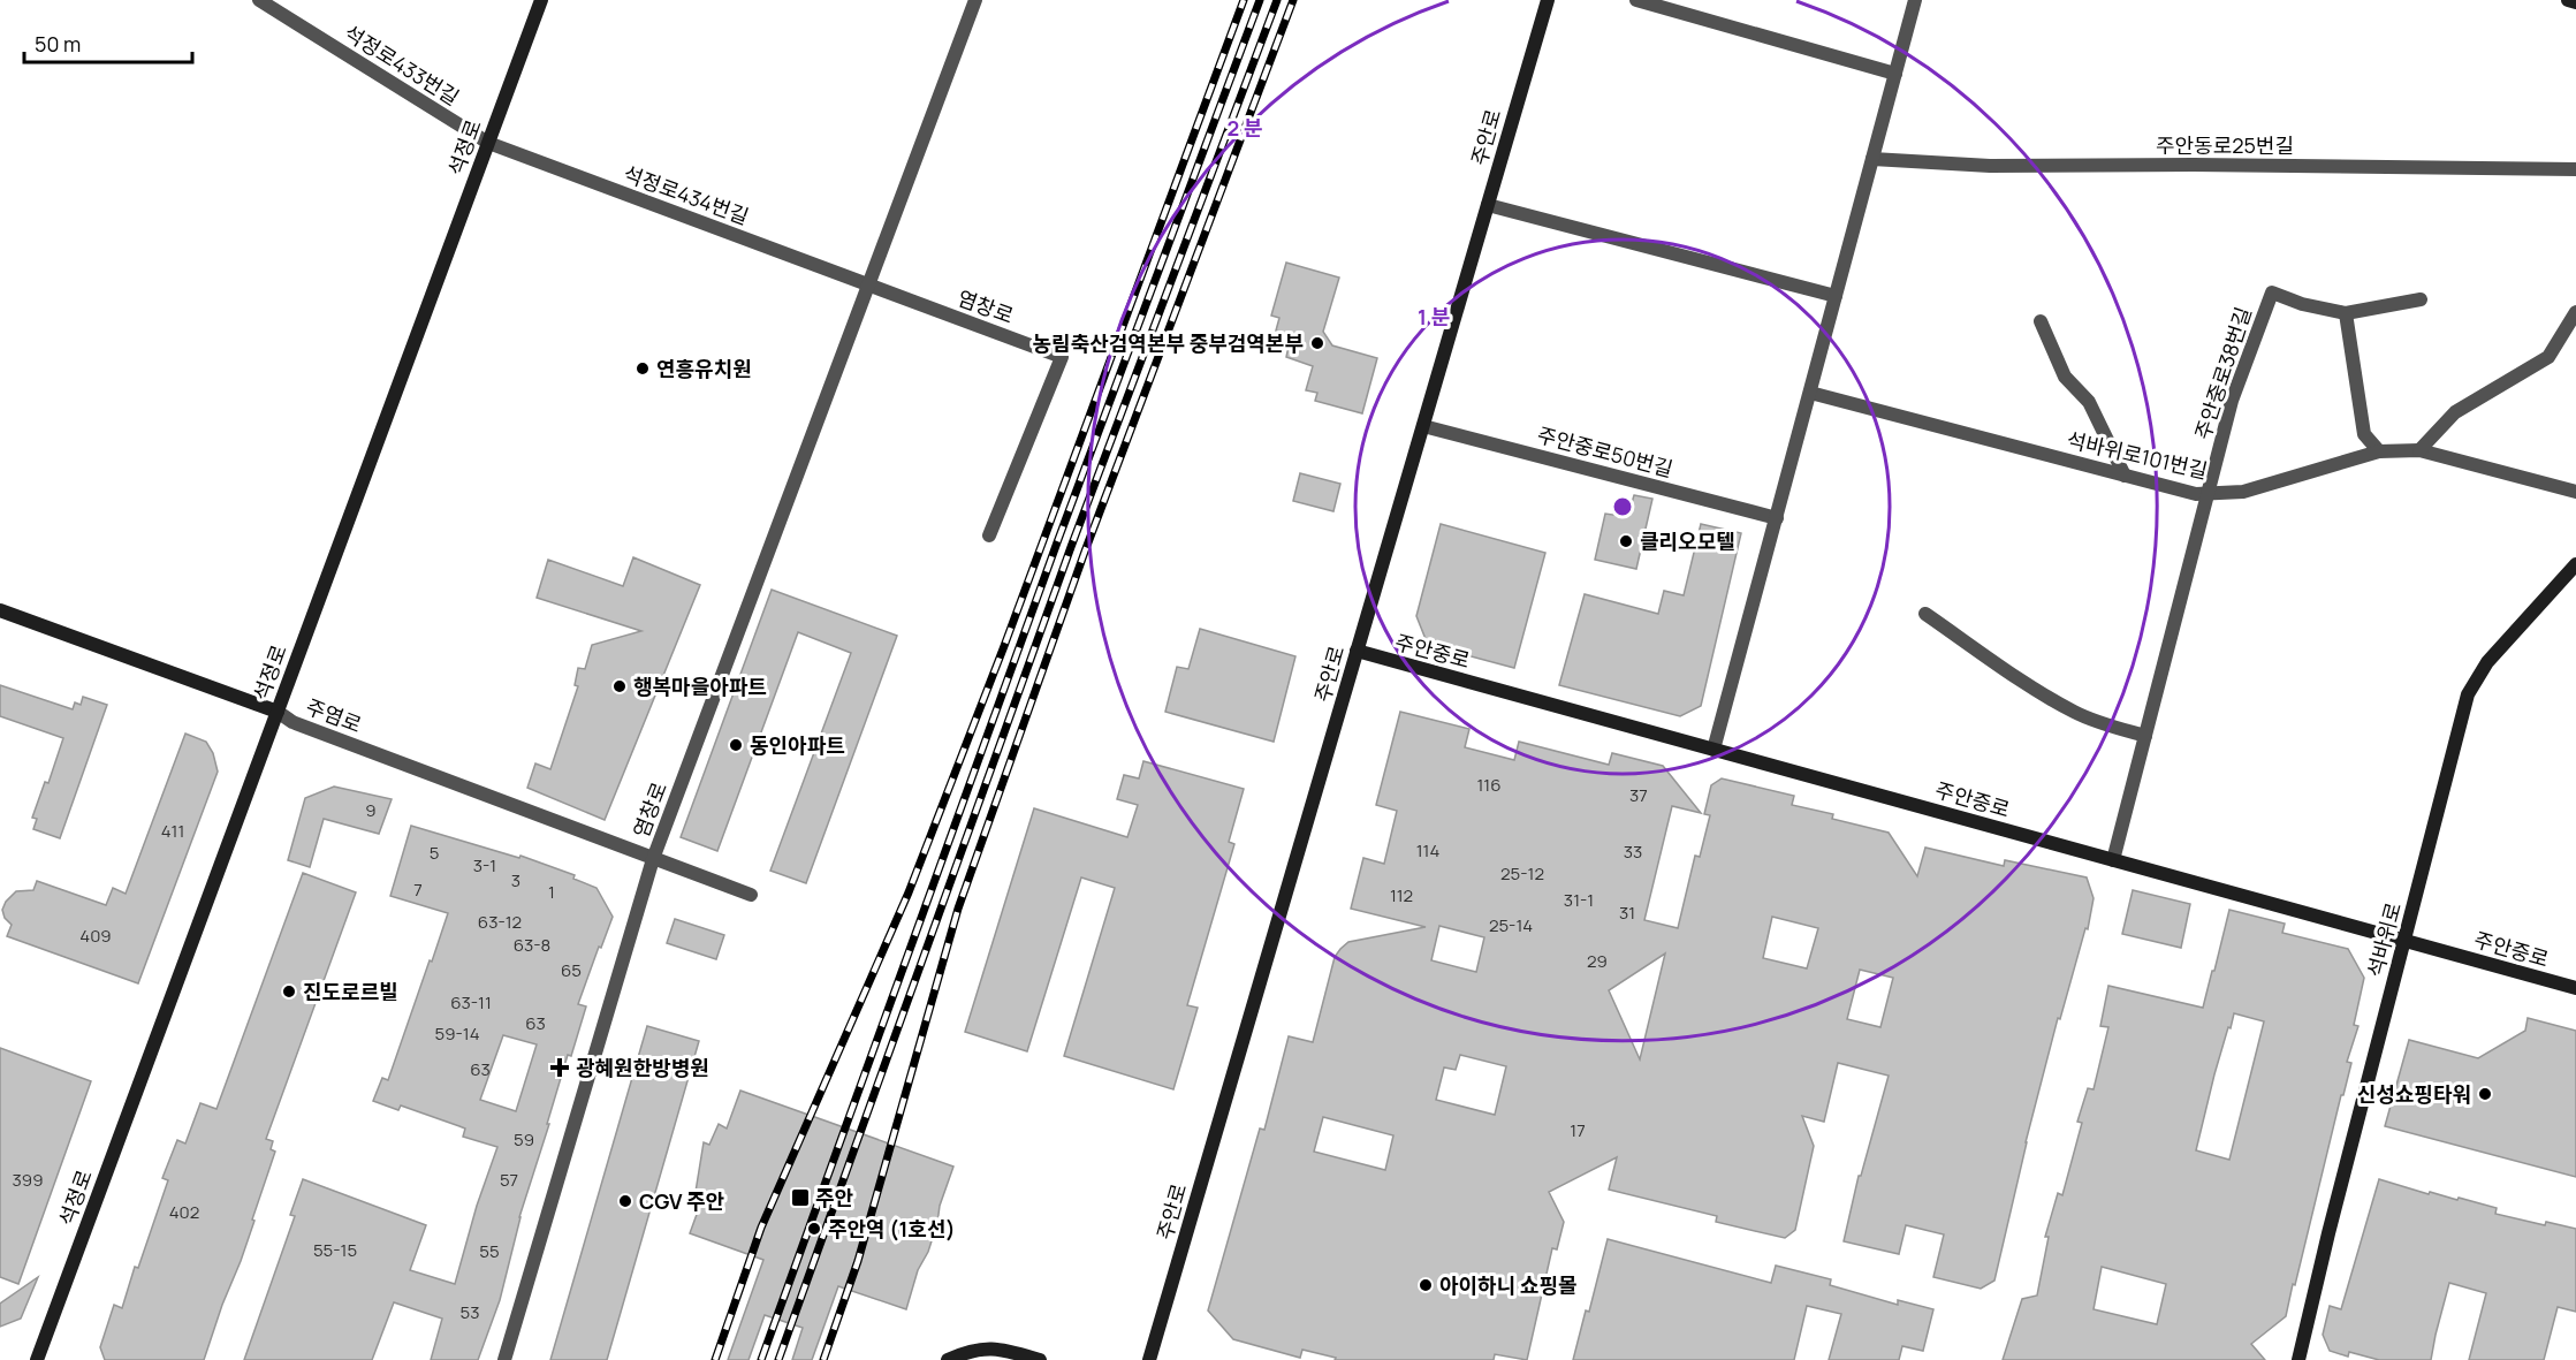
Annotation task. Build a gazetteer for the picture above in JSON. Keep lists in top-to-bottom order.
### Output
{
  "streets": {
    "main road": [
      "주안로",
      "석정로",
      "주안중로",
      "주염로",
      "석바위로"
    ],
    "street": [
      "석정로433번길",
      "주안동로25번길",
      "석정로434번길",
      "염창로",
      "주안중로38번길",
      "주안중로50번길",
      "석바위로101번길"
    ]
  },
  "crossings": [
    ["석정로433번길", "석정로"],
    ["석정로433번길", "석정로434번길"],
    ["주안로", "주안중로50번길"],
    ["주안로", "주안중로"],
    ["석정로", "석정로434번길"],
    ["석정로", "주염로"],
    ["석정로434번길", "염창로"],
    ["염창로", "주염로"],
    ["주안중로38번길", "석바위로101번길"],
    ["주안중로38번길", "주안중로"],
    ["주안중로", "석바위로"]
  ],
  "places": {
    "other": [
      "농림축산검역본부 중부검역본부",
      "연흥유치원",
      "클리오모텔",
      "행복마을아파트",
      "동인아파트",
      "진도로르빌",
      "신성쇼핑타워",
      "CGV 주안",
      "주안역 (1호선)",
      "아이하니 쇼핑몰"
    ],
    "health": ["광혜원한방병원"],
    "transit": ["주안"]
  },
  "house_numbers": [
    "116",
    "37",
    "9",
    "411",
    "114",
    "33",
    "5",
    "3-1",
    "25-12",
    "3",
    "7",
    "1",
    "112",
    "31-1",
    "31",
    "63-12",
    "25-14",
    "409",
    "63-8",
    "29",
    "65",
    "63-11",
    "63",
    "59-14",
    "63",
    "17",
    "59",
    "399",
    "57",
    "402",
    "55-15",
    "55",
    "53"
  ],
  "scale_bar": "50 m",
  "rings": ["2 분", "1 분"]
}
